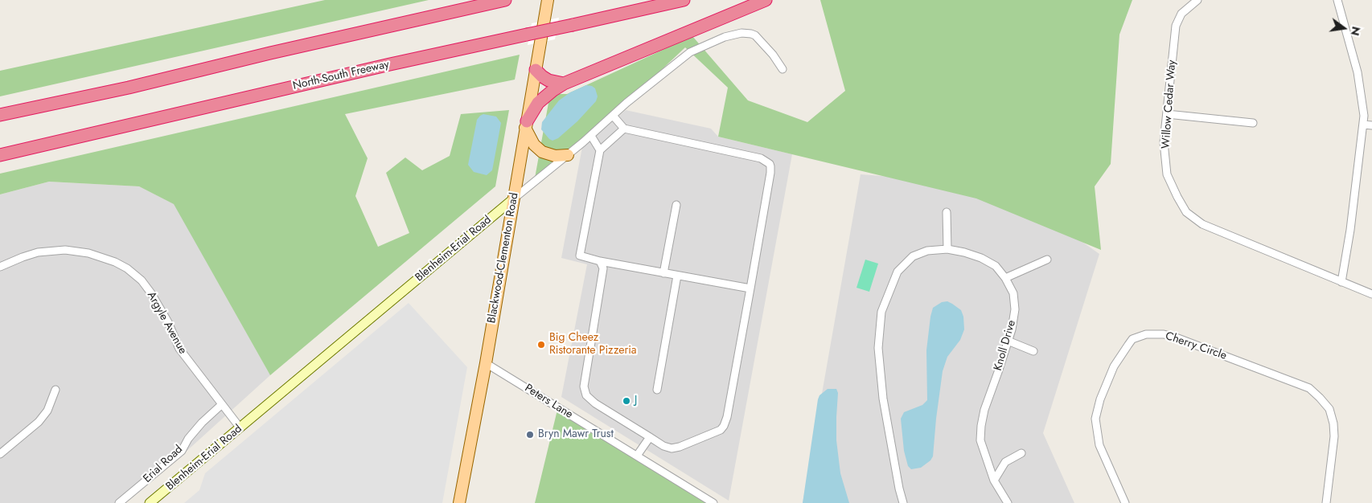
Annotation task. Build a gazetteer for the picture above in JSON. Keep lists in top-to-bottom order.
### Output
{
  "streets": {
    "highway": ["North-South Freeway"],
    "main road": ["Blenheim-Erial Road", "Blackwood-Clementon Road"],
    "street": [
      "Willow Cedar Way",
      "Argyle Avenue",
      "Knoll Drive",
      "Cherry Circle",
      "Peters Lane",
      "Erial Road"
    ]
  },
  "crossings": [
    ["Blenheim-Erial Road", "Blackwood-Clementon Road"],
    ["Blenheim-Erial Road", "Argyle Avenue"],
    ["Blackwood-Clementon Road", "Peters Lane"],
    ["Argyle Avenue", "Erial Road"]
  ],
  "places": ["Big Cheez Ristorante Pizzeria", "J", "Bryn Mawr Trust"],
  "north": "right"
}
